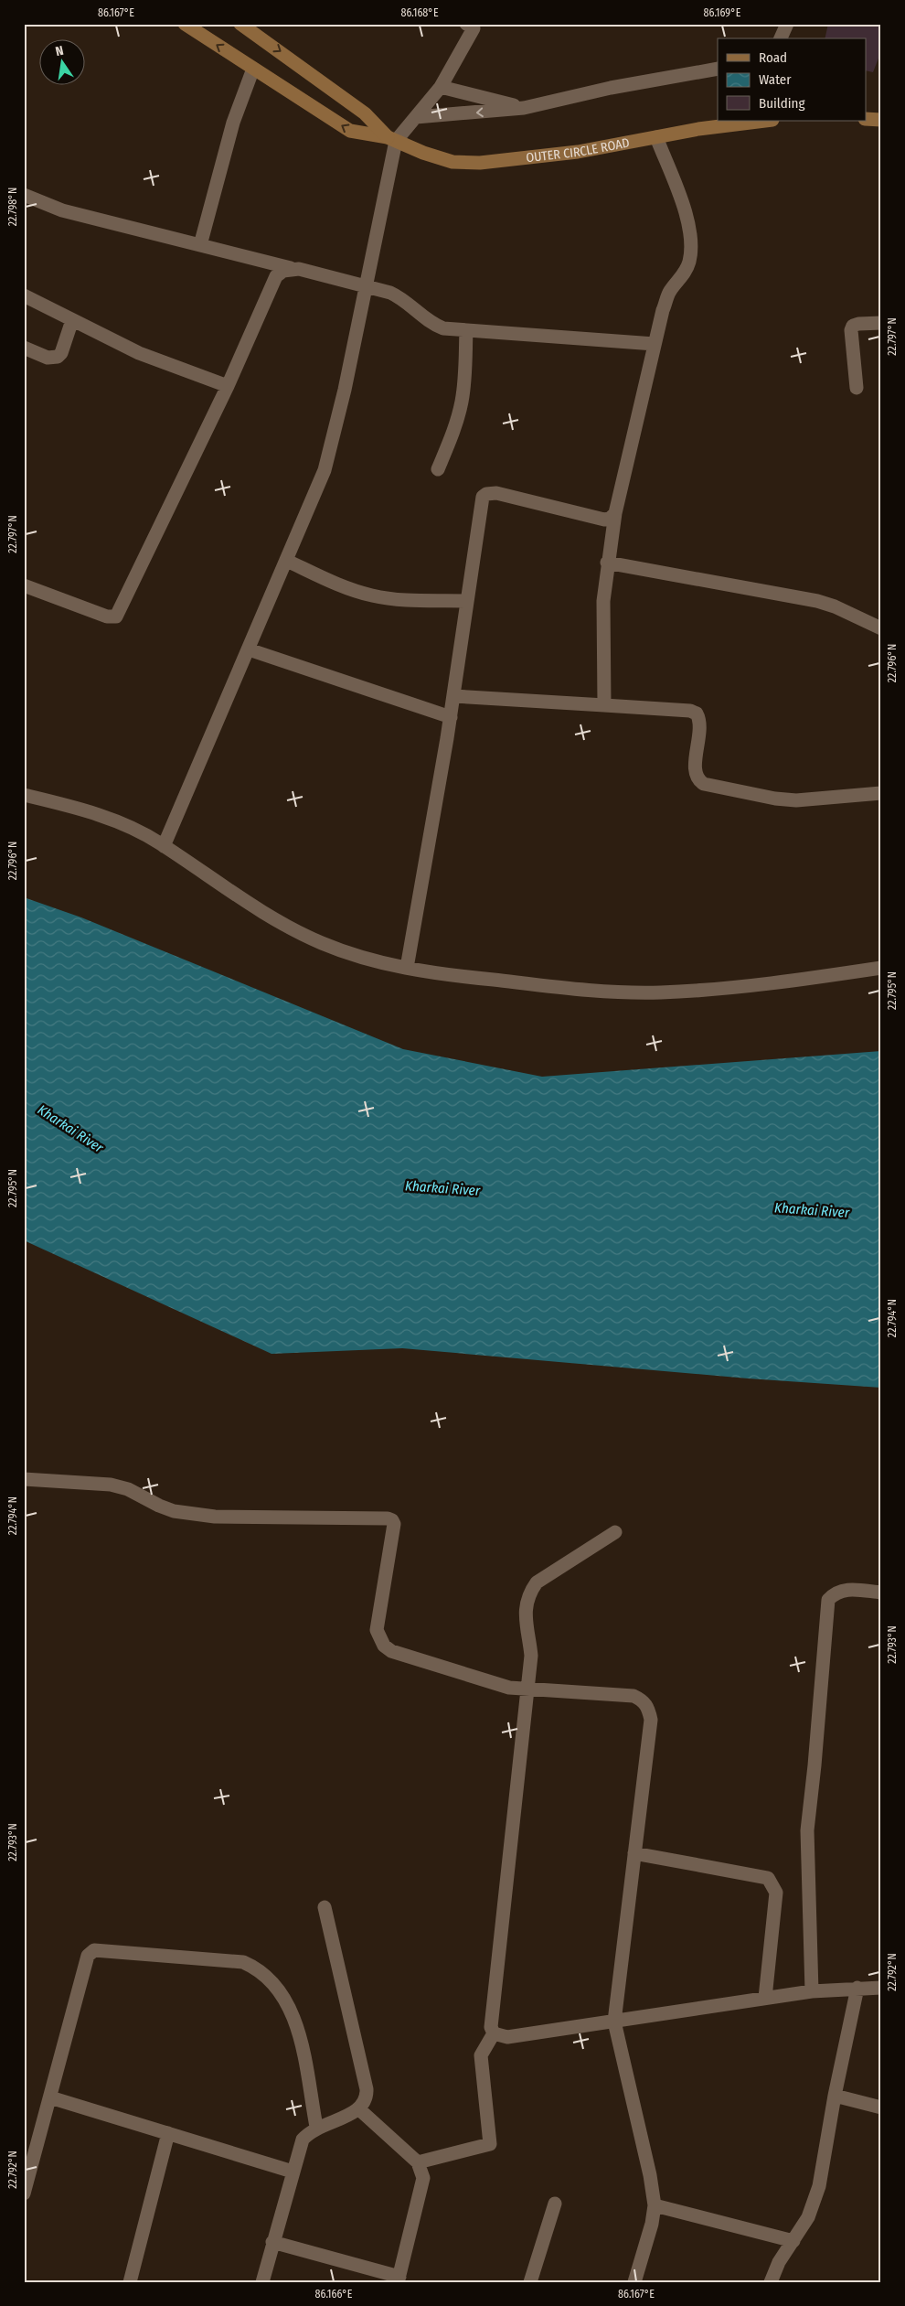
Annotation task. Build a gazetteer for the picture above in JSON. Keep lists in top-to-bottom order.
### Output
{
  "streets": {
    "main road": ["OUTER CIRCLE ROAD"]
  },
  "water": ["Kharkai River"],
  "legend": ["Road", "Water", "Building"],
  "north": "top",
  "coordinates": [
    "86.167°E",
    "86.168°E",
    "86.169°E",
    "22.798°N",
    "22.797°N",
    "22.796°N",
    "22.795°N",
    "22.794°N",
    "22.793°N",
    "22.792°N",
    "86.166°E"
  ]
}
